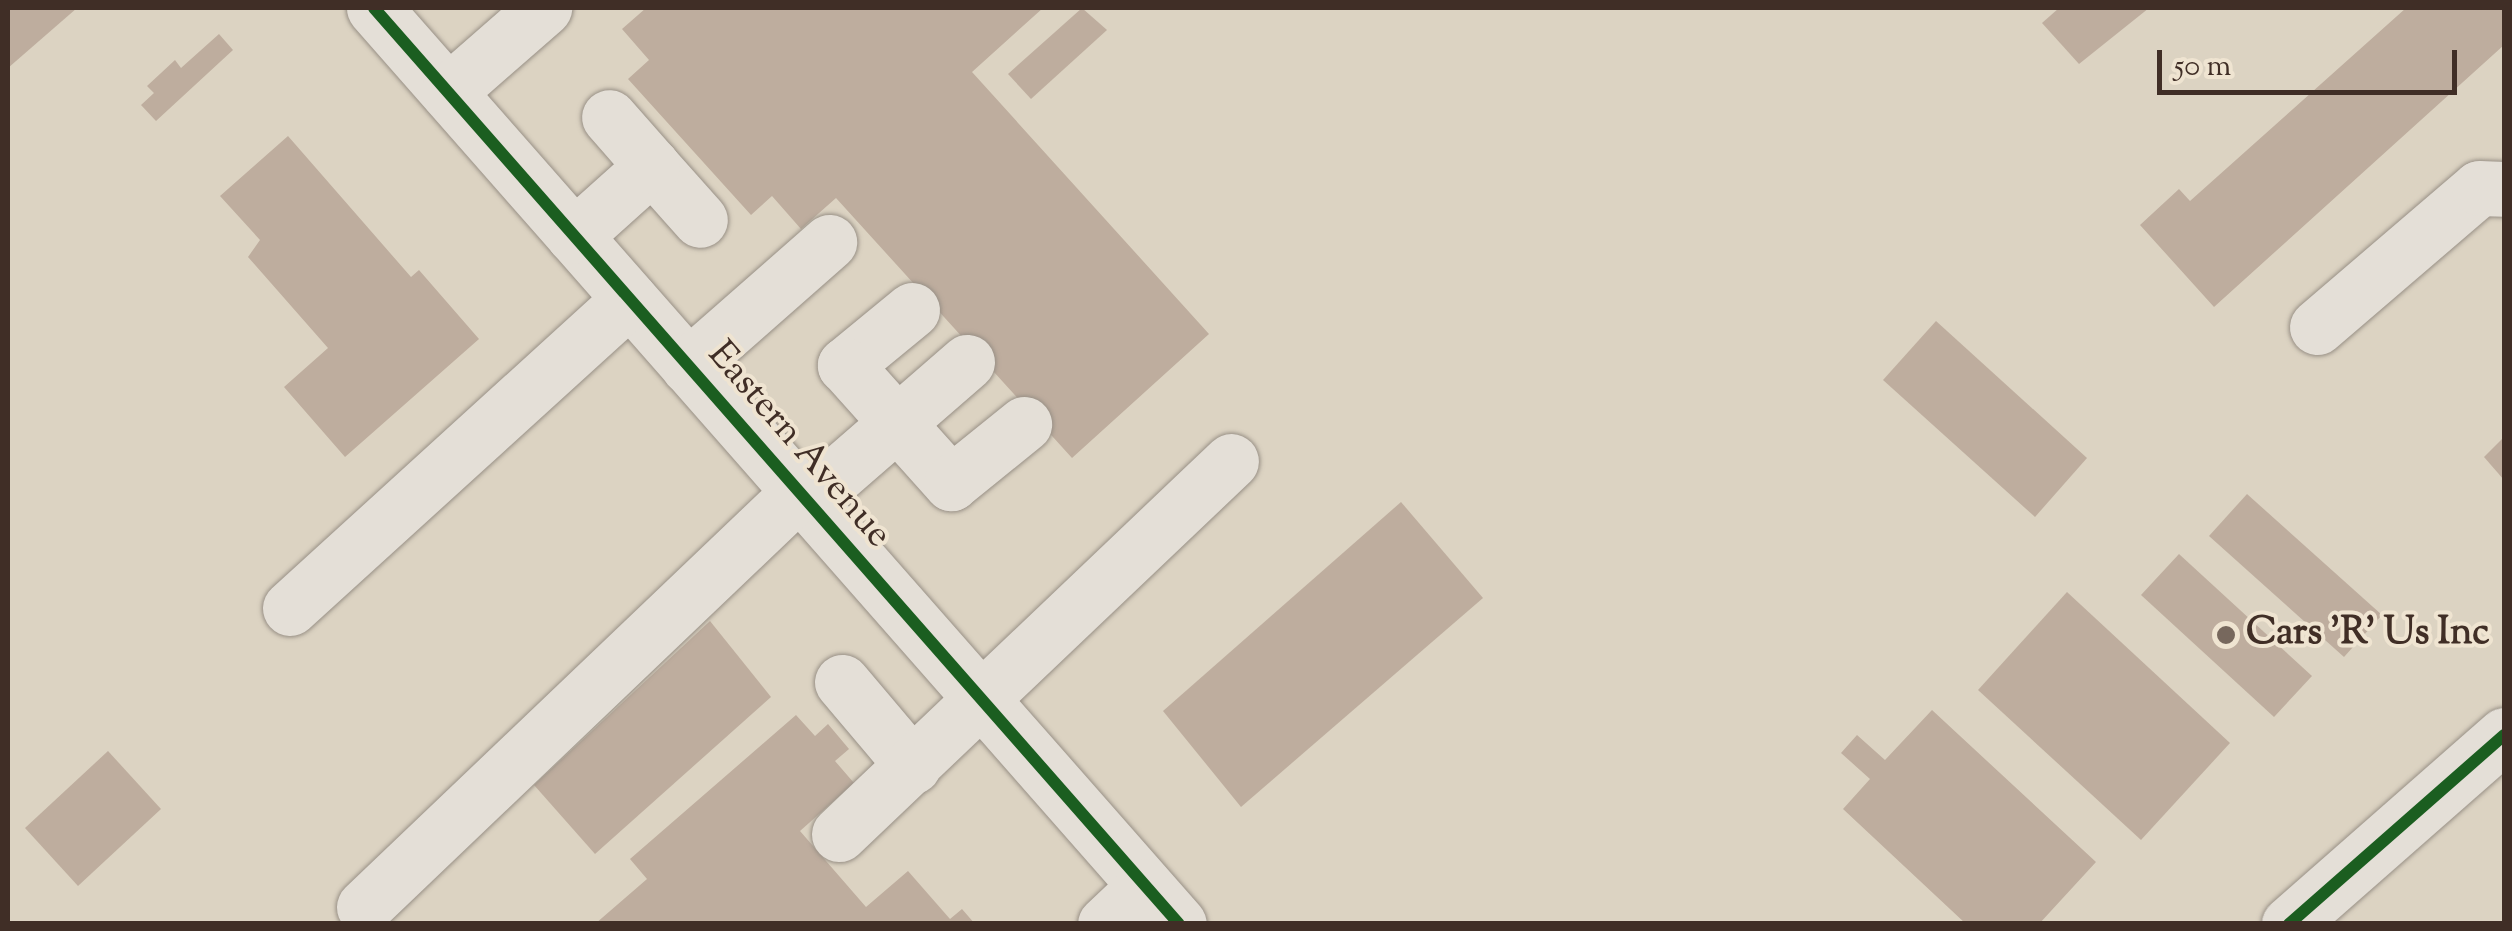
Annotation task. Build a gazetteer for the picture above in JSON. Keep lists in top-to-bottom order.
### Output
{
  "streets": {
    "street": ["Eastern Avenue"]
  },
  "places": ["Cars 'R' Us Inc"],
  "scale_bar": "50 m"
}
